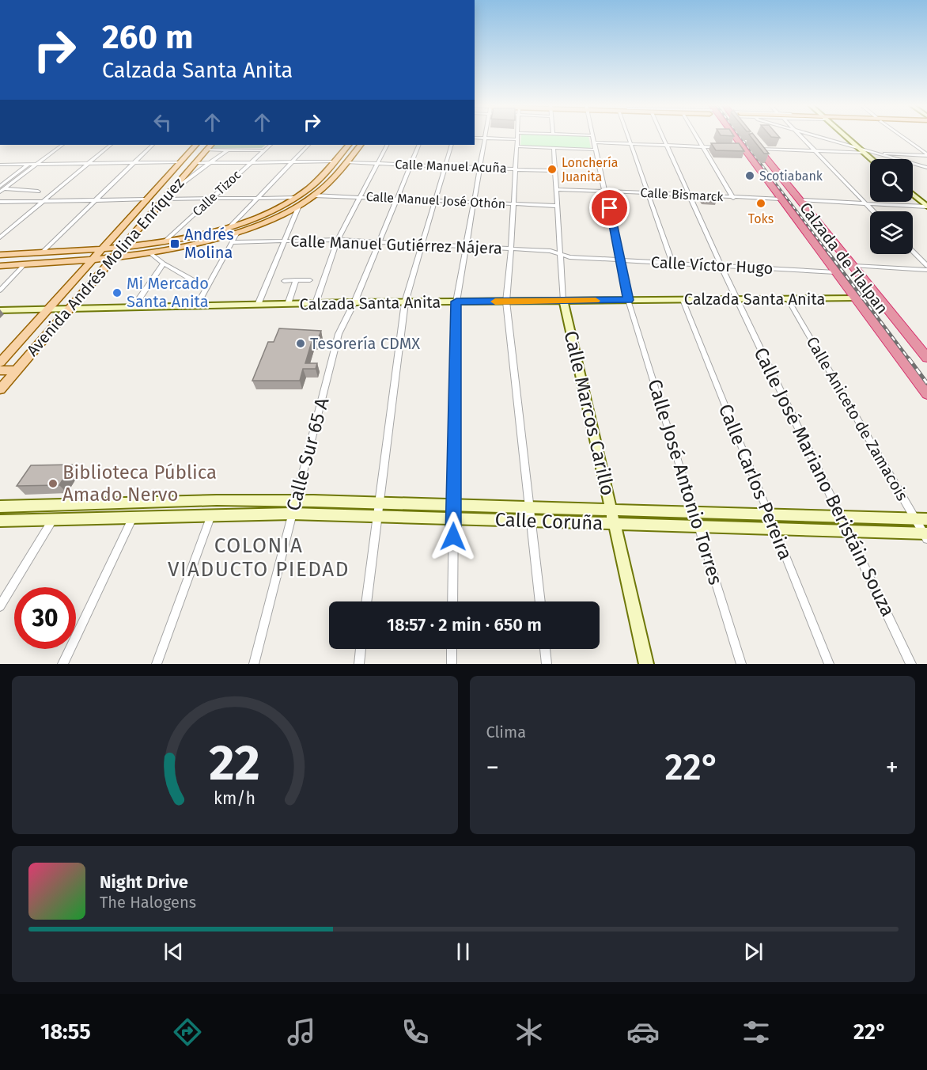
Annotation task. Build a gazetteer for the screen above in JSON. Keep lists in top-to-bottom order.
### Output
{
  "streets": {
    "highway": ["Calzada de Tlalpan"],
    "main road": ["Avenida Andrés Molina Enríquez"],
    "street": [
      "Calle Manuel Acuña",
      "Calle Tizoc",
      "Calle Bismarck",
      "Calle Manuel José Othón",
      "Calle Manuel Gutiérrez Nájera",
      "Calle Víctor Hugo",
      "Calzada Santa Anita",
      "Calle Marcos Carillo",
      "Calle Aniceto de Zamacois",
      "Calle Sur 65 A",
      "Calle José Antonio Torres",
      "Calle Carlos Pereira",
      "Calle José Mariano Beristáin Souza",
      "Calle Coruña"
    ]
  },
  "crossings": [
    ["Calle Manuel Acuña", "Calle Sur 65 A"],
    ["Calle Bismarck", "Calzada de Tlalpan"],
    ["Calle Bismarck", "Calle José Antonio Torres"],
    ["Calle Bismarck", "Calle José Mariano Beristáin Souza"],
    ["Calle Manuel José Othón", "Calle Sur 65 A"],
    ["Calle Manuel Gutiérrez Nájera", "Calle Víctor Hugo"],
    ["Calle Manuel Gutiérrez Nájera", "Calle Sur 65 A"],
    ["Calzada de Tlalpan", "Calle Víctor Hugo"],
    ["Calzada de Tlalpan", "Calzada Santa Anita"],
    ["Calle Víctor Hugo", "Calle José Antonio Torres"],
    ["Calle Víctor Hugo", "Calle José Mariano Beristáin Souza"],
    ["Avenida Andrés Molina Enríquez", "Calzada Santa Anita"],
    ["Calzada Santa Anita", "Calle Marcos Carillo"],
    ["Calzada Santa Anita", "Calle Aniceto de Zamacois"],
    ["Calzada Santa Anita", "Calle Sur 65 A"],
    ["Calzada Santa Anita", "Calle José Antonio Torres"],
    ["Calzada Santa Anita", "Calle Carlos Pereira"],
    ["Calzada Santa Anita", "Calle José Mariano Beristáin Souza"],
    ["Calle Marcos Carillo", "Calle Coruña"],
    ["Calle Aniceto de Zamacois", "Calle Coruña"],
    ["Calle Sur 65 A", "Calle Coruña"],
    ["Calle José Antonio Torres", "Calle Coruña"],
    ["Calle Carlos Pereira", "Calle Coruña"],
    ["Calle José Mariano Beristáin Souza", "Calle Coruña"]
  ],
  "districts": ["COLONIA VIADUCTO PIEDAD"],
  "places": {
    "other": [
      "Lonchería Juanita",
      "Scotiabank",
      "Toks",
      "Mi Mercado Santa Anita",
      "Tesorería CDMX",
      "Biblioteca Pública Amado Nervo"
    ],
    "transit": ["Andrés Molina"]
  },
  "page": {
    "turn": ["260 m", "Calzada Santa Anita"],
    "limit": "30",
    "trip": "18:57 · 2 min · 650 m",
    "tile": "Clima",
    "heat": ["−", "22°", "+"],
    "song": ["Night Drive", "The Halogens"],
    "tabs": ["18:55", "22°"],
    "gauge": ["22", "km/h"]
  }
}
